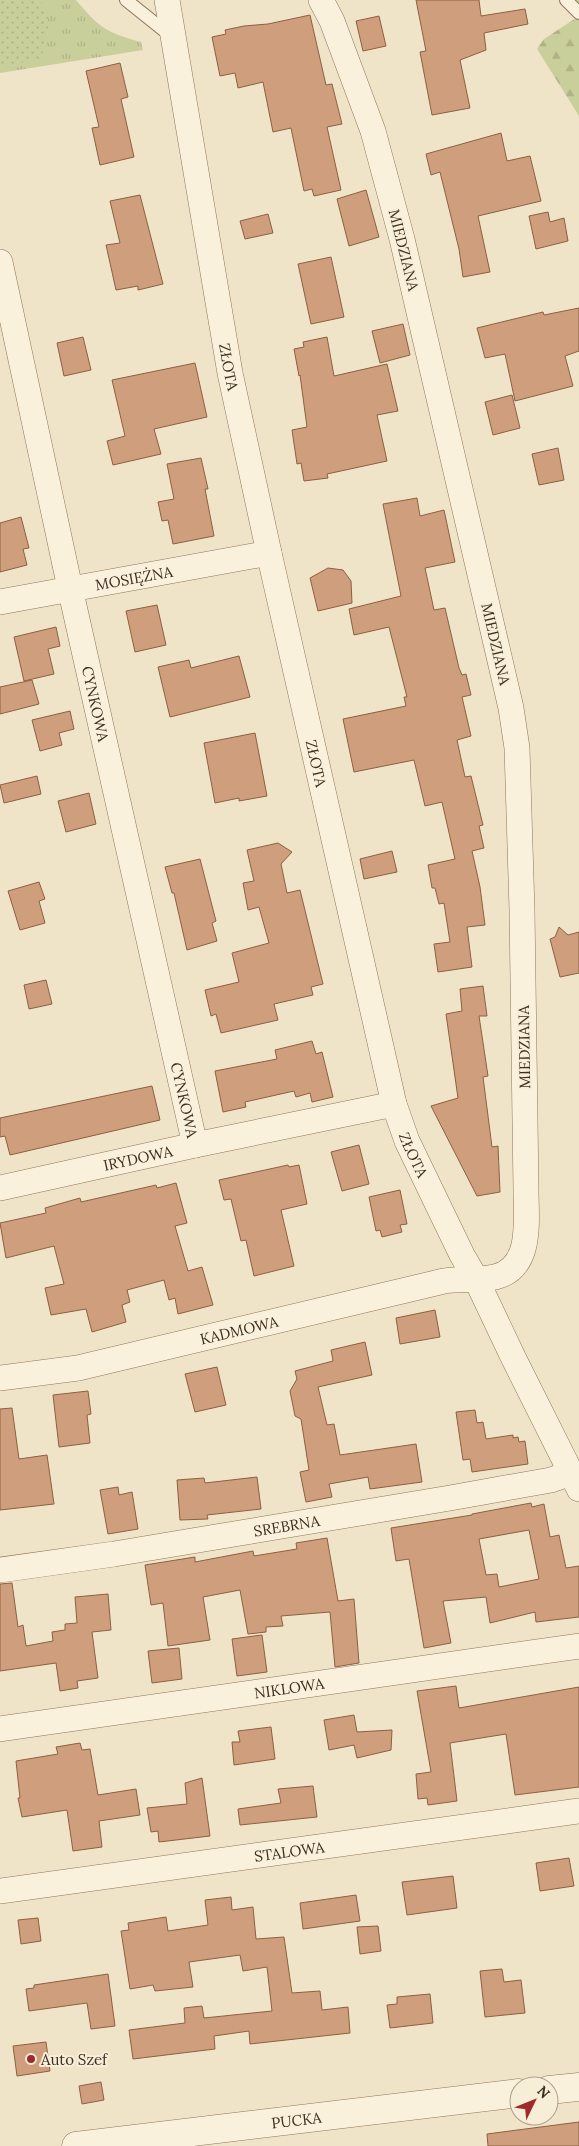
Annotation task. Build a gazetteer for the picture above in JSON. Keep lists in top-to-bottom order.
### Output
{
  "streets": {
    "street": [
      "MIEDZIANA",
      "ZŁOTA",
      "MOSIĘŻNA",
      "CYNKOWA",
      "IRYDOWA",
      "KADMOWA",
      "SREBRNA",
      "NIKLOWA",
      "STALOWA",
      "PUCKA"
    ]
  },
  "crossings": [
    ["MIEDZIANA", "ZŁOTA"],
    ["MIEDZIANA", "KADMOWA"],
    ["ZŁOTA", "MOSIĘŻNA"],
    ["ZŁOTA", "IRYDOWA"],
    ["ZŁOTA", "KADMOWA"],
    ["ZŁOTA", "SREBRNA"],
    ["MOSIĘŻNA", "CYNKOWA"],
    ["CYNKOWA", "IRYDOWA"]
  ],
  "places": ["Auto Szef"],
  "north": "top right"
}
